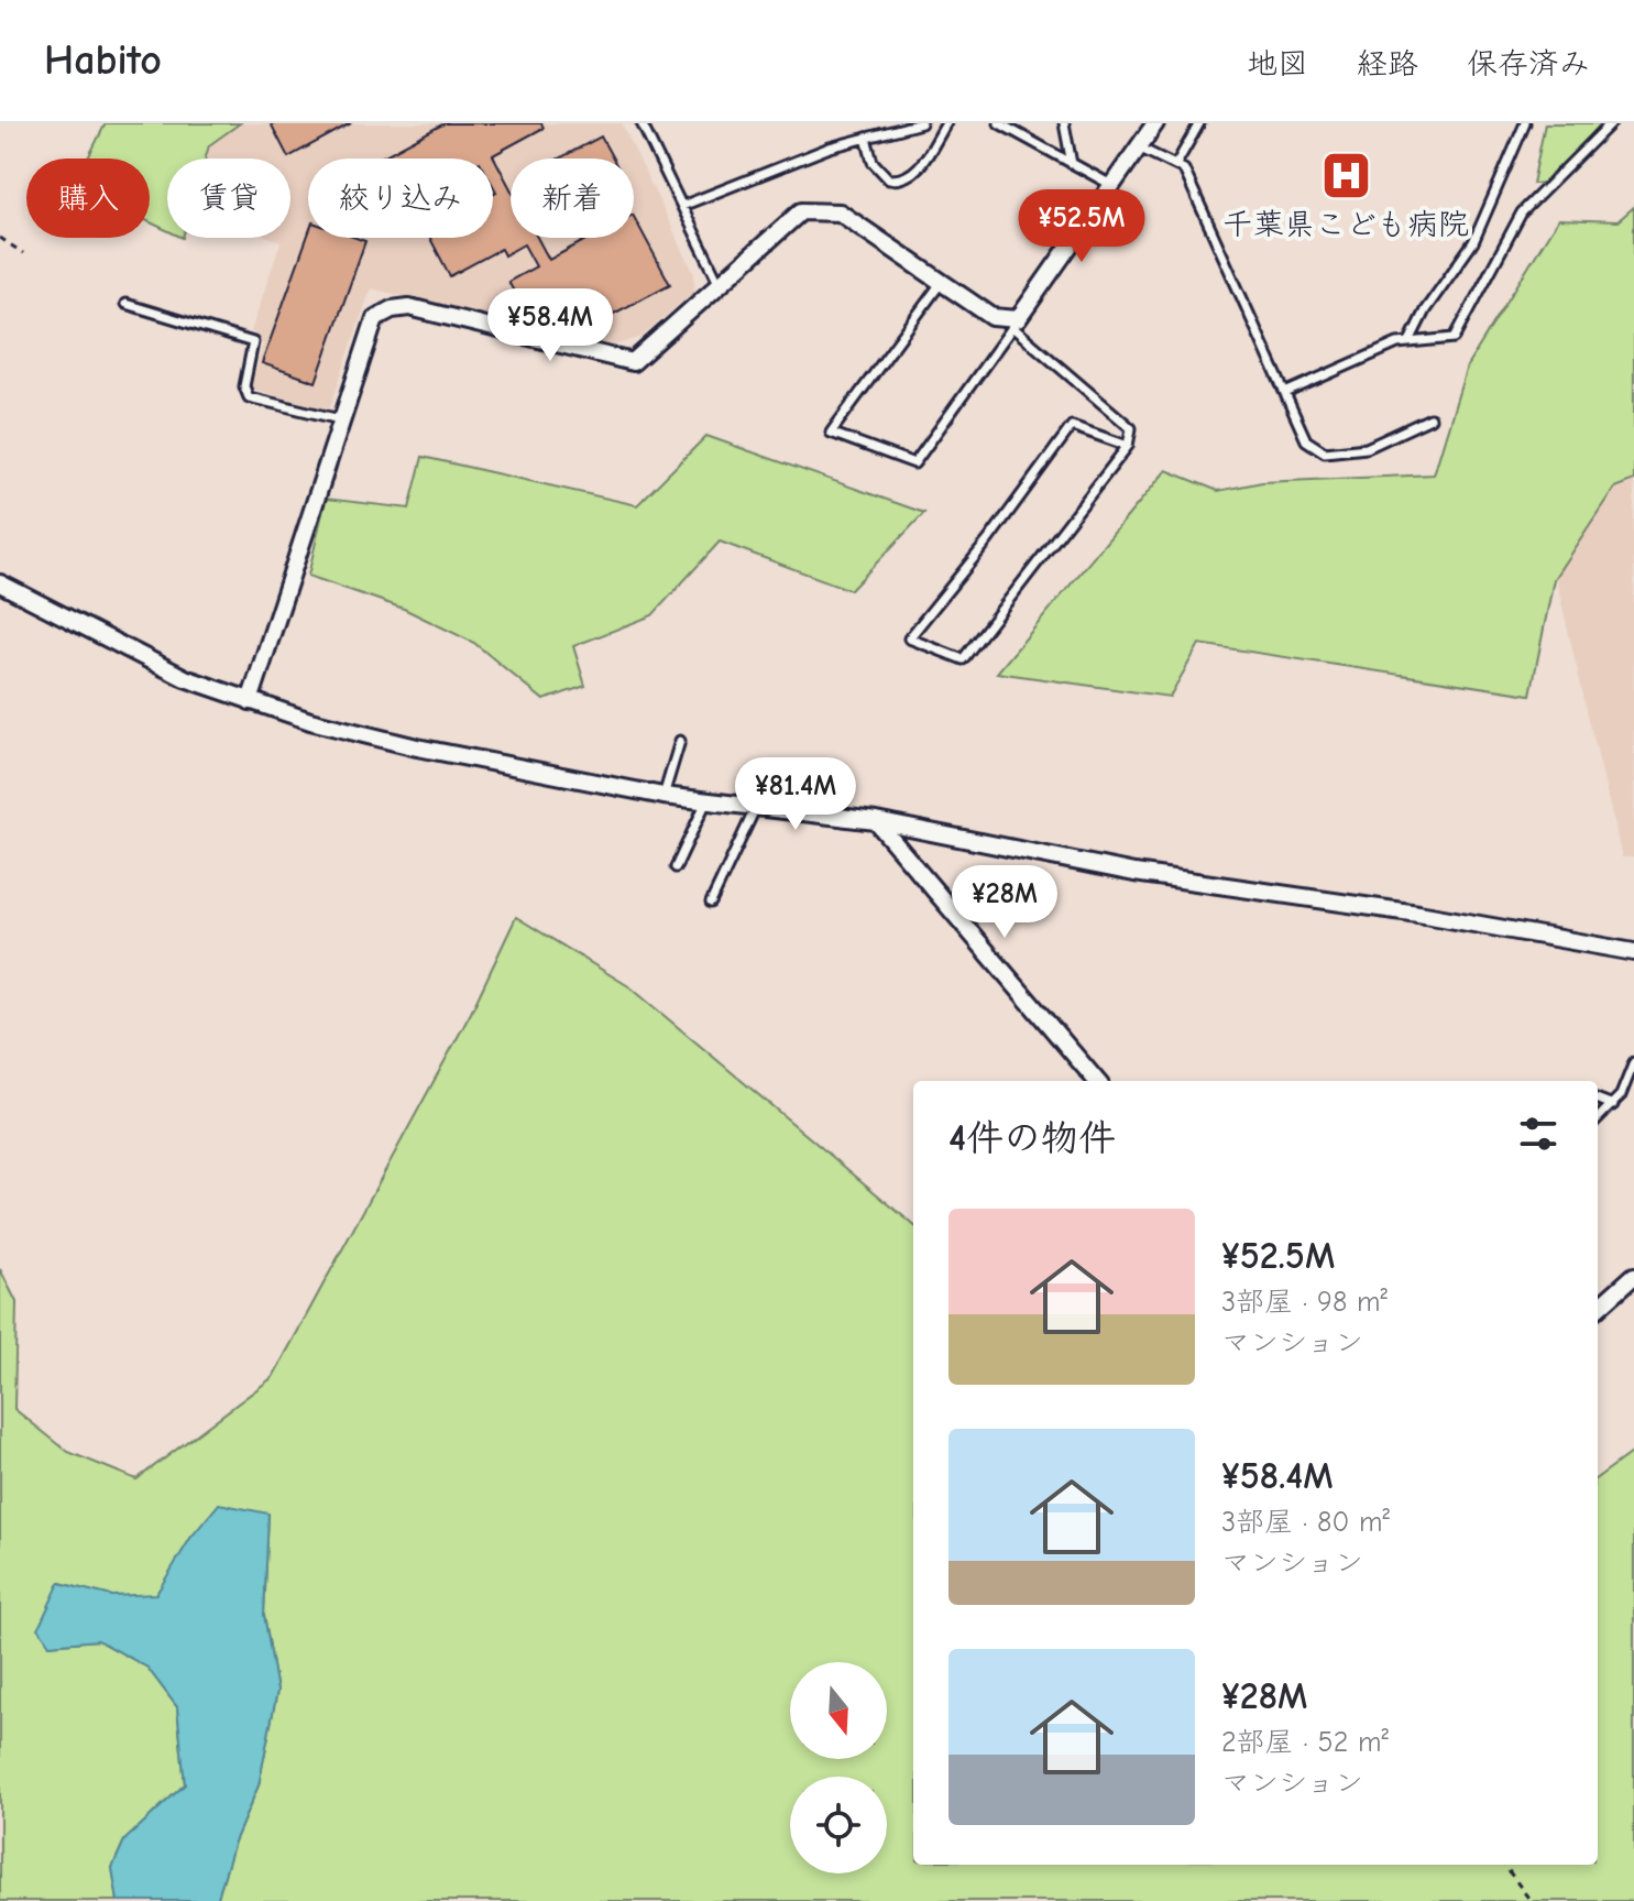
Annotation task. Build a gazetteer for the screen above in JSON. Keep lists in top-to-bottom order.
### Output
{
  "places": {
    "hospital": ["千葉県こども病院"]
  },
  "north": "bottom",
  "page": {
    "header": "Habito",
    "nav": ["地図", "経路", "保存済み"],
    "chip": [
      "購入",
      "賃貸",
      "絞り込み",
      "新着"
    ],
    "price": [
      "¥52.5M",
      "¥58.4M",
      "¥81.4M",
      "¥28M"
    ],
    "heading": "4件の物件",
    "list": [
      {
        "name": "¥52.5M",
        "note": "3部屋 · 98 m² · マンション"
      },
      {
        "name": "¥58.4M",
        "note": "3部屋 · 80 m² · マンション"
      },
      {
        "name": "¥28M",
        "note": "2部屋 · 52 m² · マンション"
      }
    ]
  }
}
